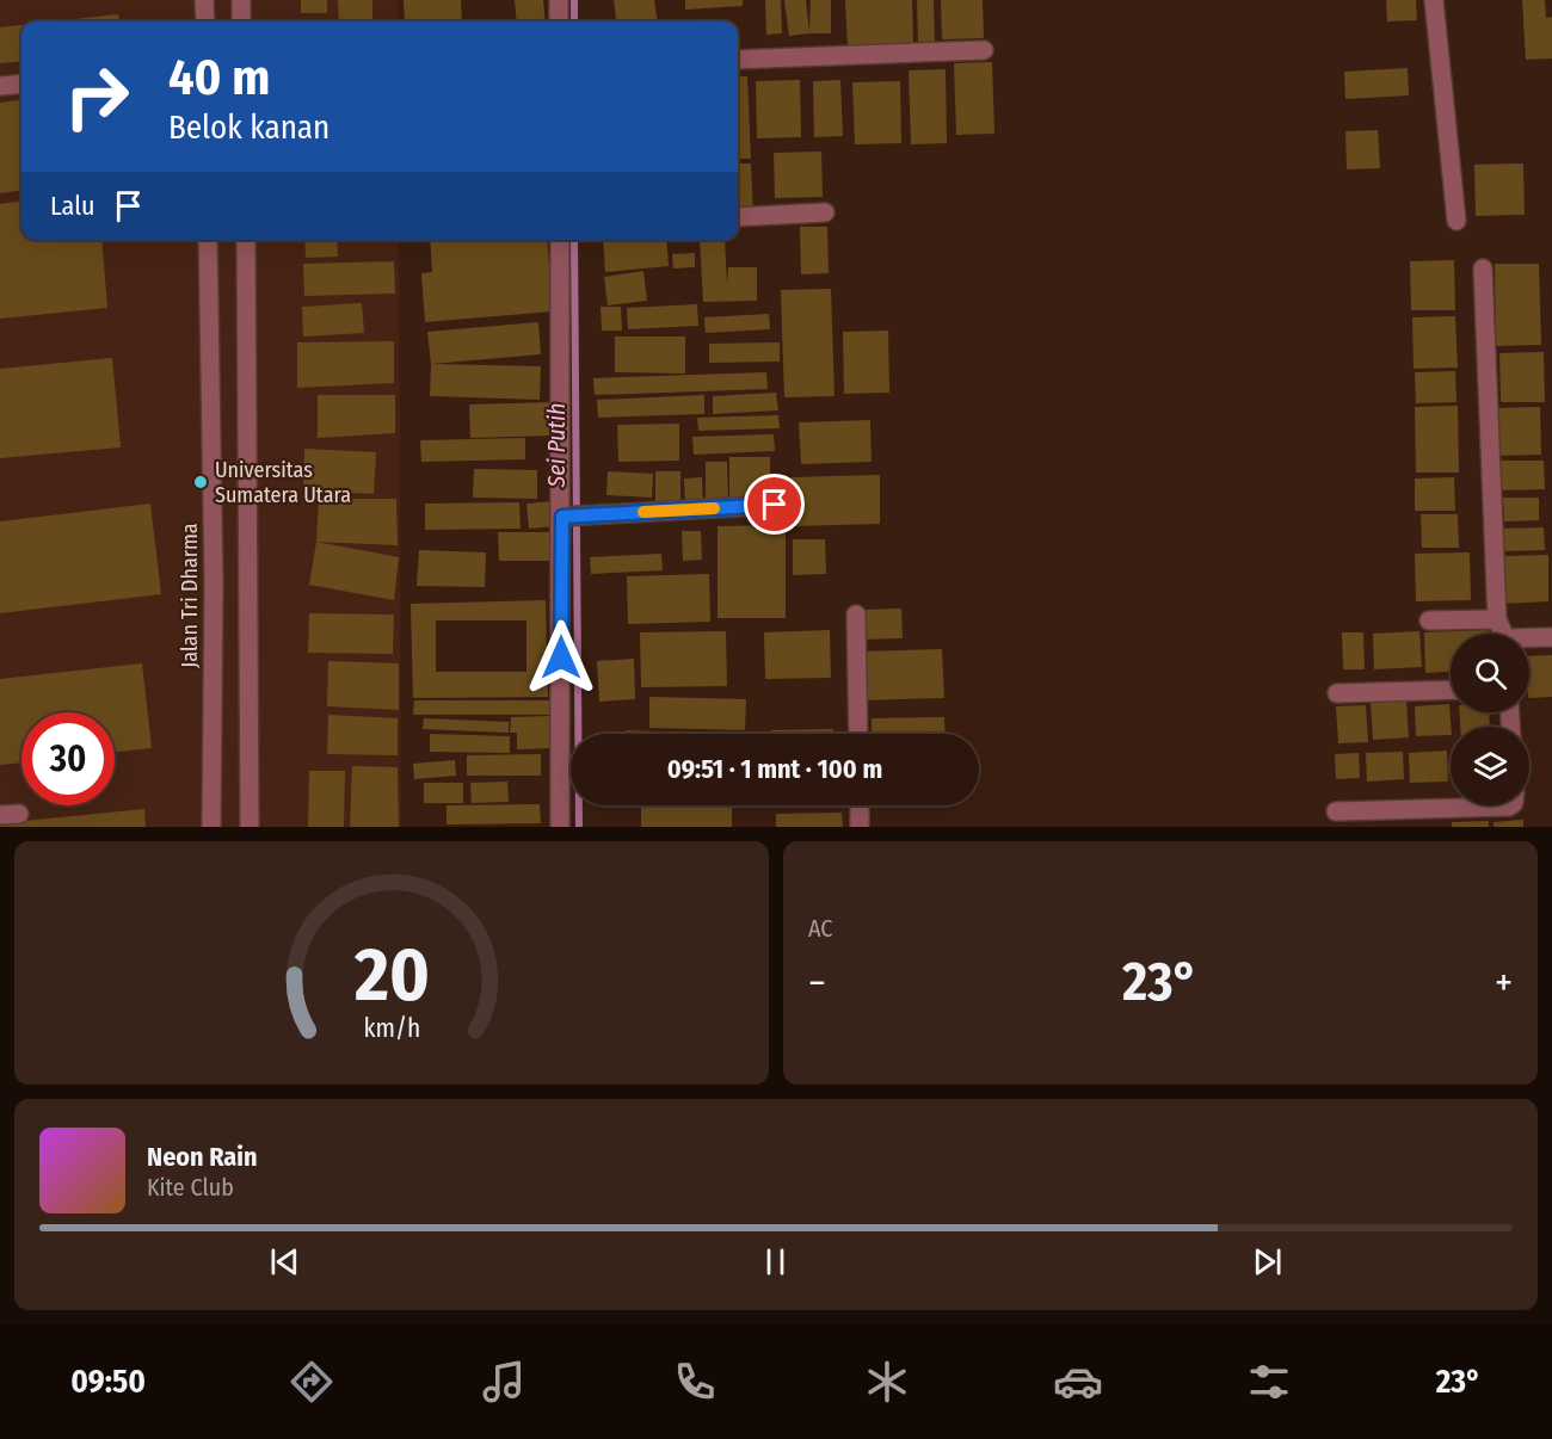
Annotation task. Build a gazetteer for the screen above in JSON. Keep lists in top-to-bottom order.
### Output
{
  "streets": {
    "street": ["Jalan Tri Dharma"]
  },
  "water": ["Sei Putih"],
  "places": ["Universitas Sumatera Utara"],
  "page": {
    "turn": ["40 m", "Belok kanan"],
    "then": "Lalu",
    "limit": "30",
    "trip": "09:51 · 1 mnt · 100 m",
    "tile": "AC",
    "heat": ["−", "23°", "+"],
    "song": ["Neon Rain", "Kite Club"],
    "tabs": ["09:50", "23°"],
    "gauge": ["20", "km/h"]
  }
}
